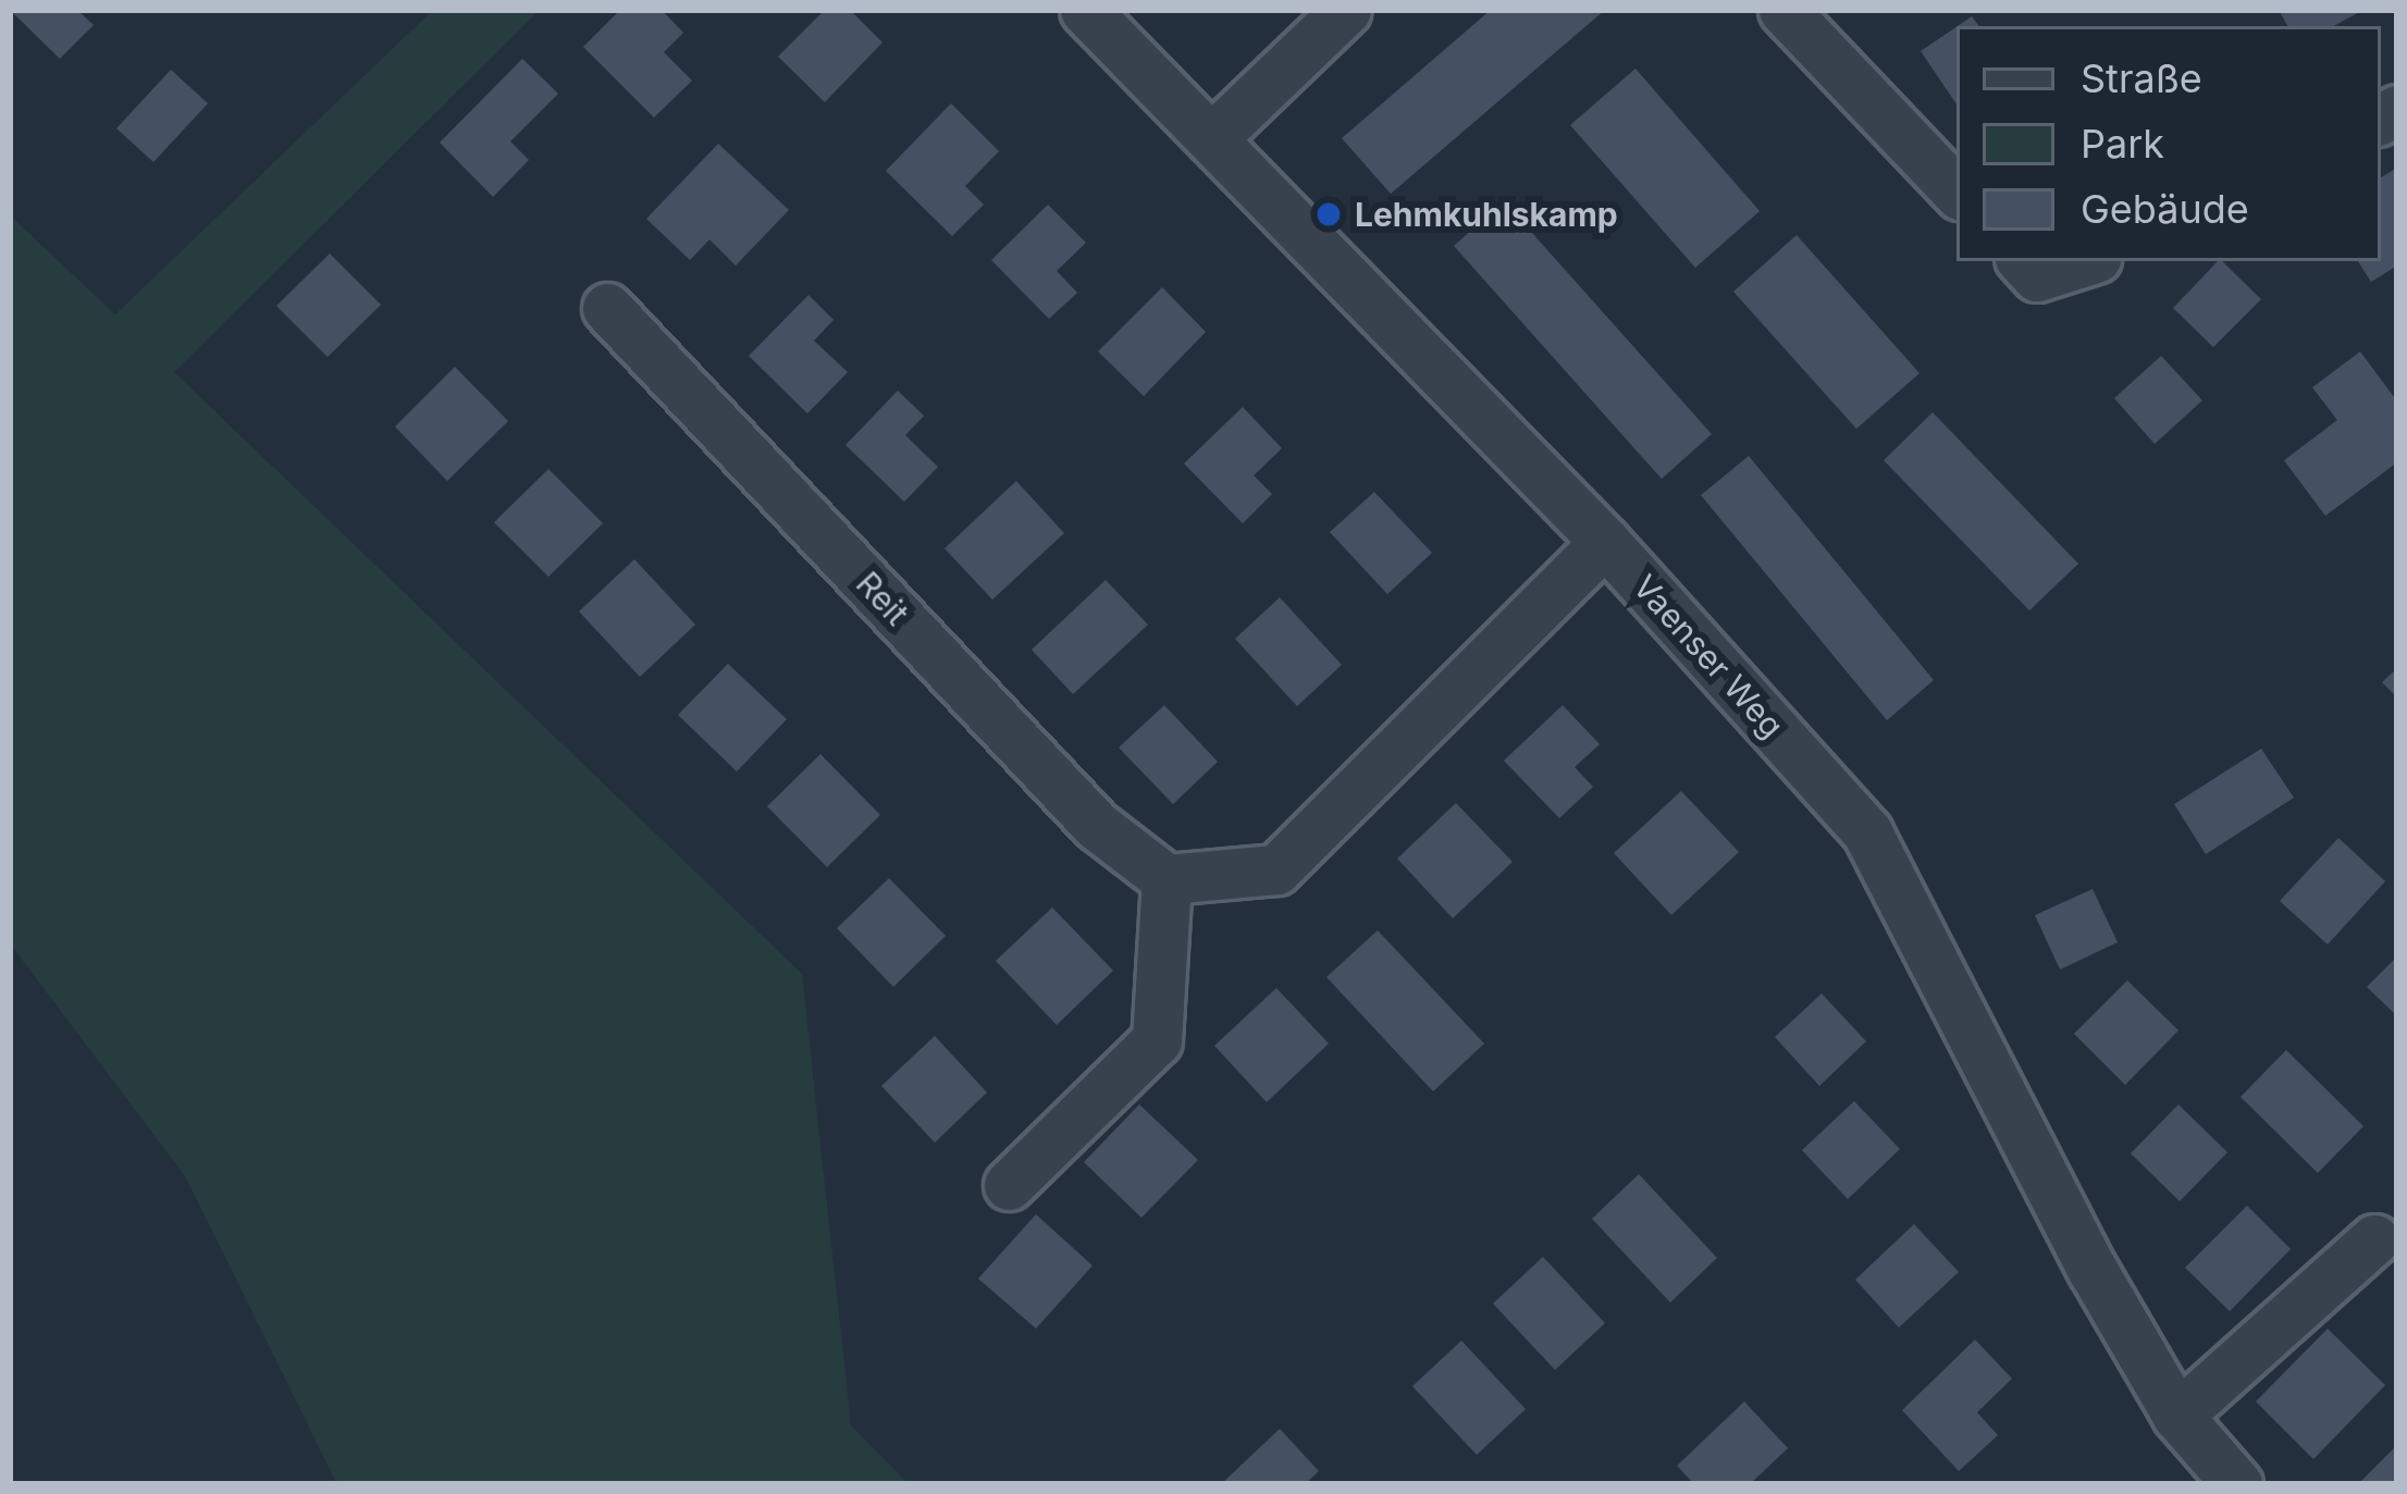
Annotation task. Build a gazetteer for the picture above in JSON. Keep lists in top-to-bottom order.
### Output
{
  "streets": {
    "street": ["Reit", "Vaenser Weg"]
  },
  "places": ["Lehmkuhlskamp"],
  "legend": ["Straße", "Park", "Gebäude"]
}
